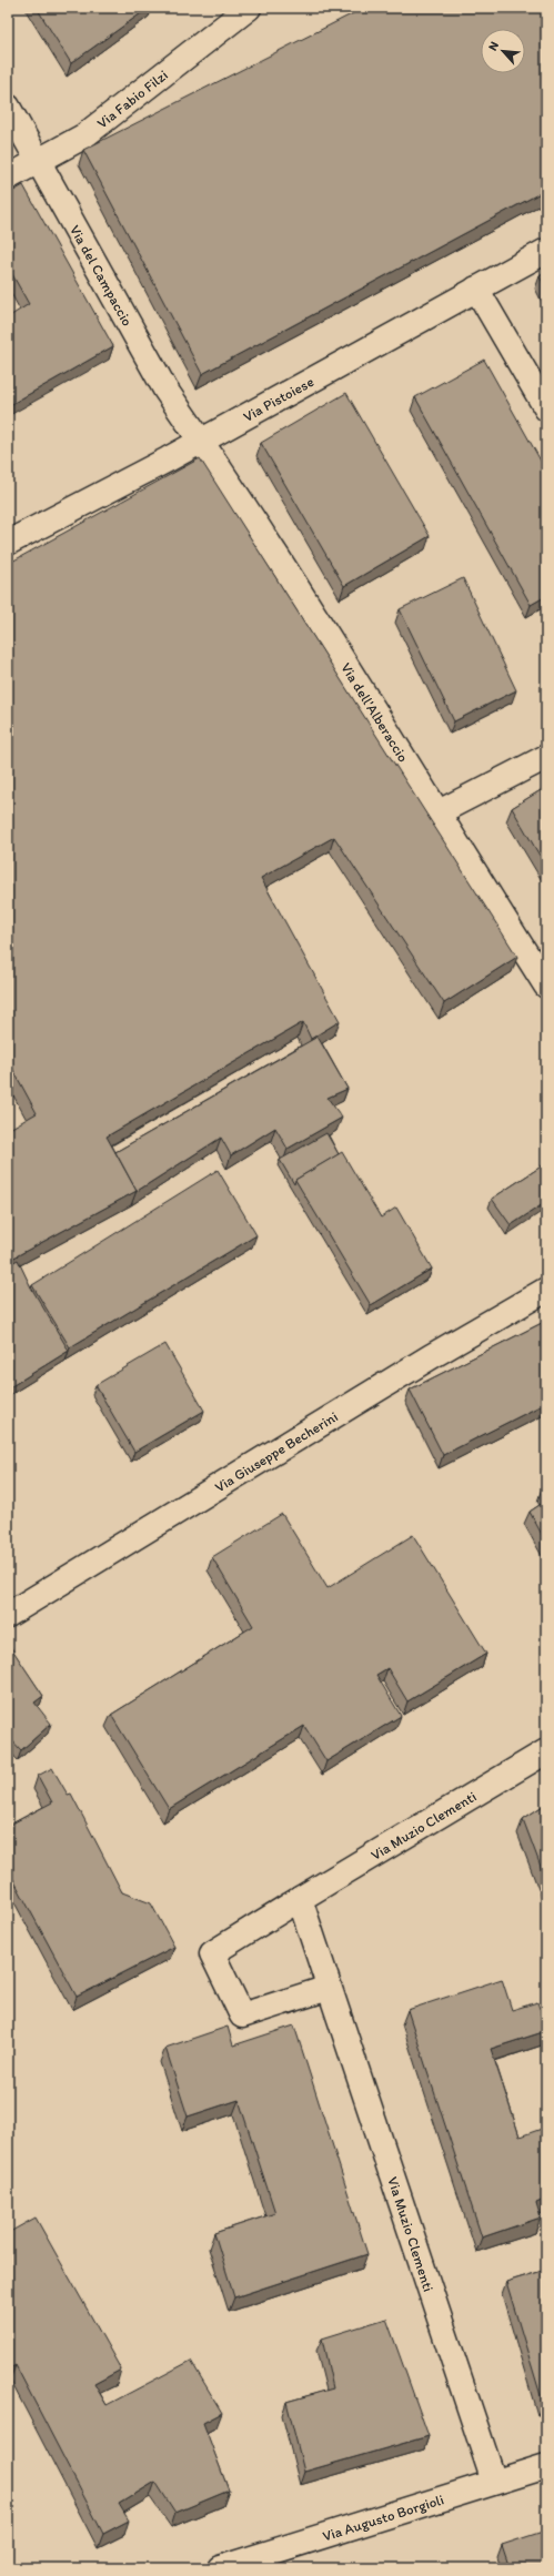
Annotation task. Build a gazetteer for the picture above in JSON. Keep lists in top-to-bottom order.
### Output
{
  "streets": {
    "street": [
      "Via Fabio Filzi",
      "Via del Campaccio",
      "Via Pistoiese",
      "Via dell'Alberaccio",
      "Via Giuseppe Becherini",
      "Via Muzio Clementi",
      "Via Augusto Borgioli"
    ]
  },
  "crossings": [
    ["Via Fabio Filzi", "Via del Campaccio"],
    ["Via del Campaccio", "Via Pistoiese"],
    ["Via del Campaccio", "Via dell'Alberaccio"],
    ["Via Pistoiese", "Via dell'Alberaccio"],
    ["Via Muzio Clementi", "Via Augusto Borgioli"]
  ],
  "north": "top left"
}
